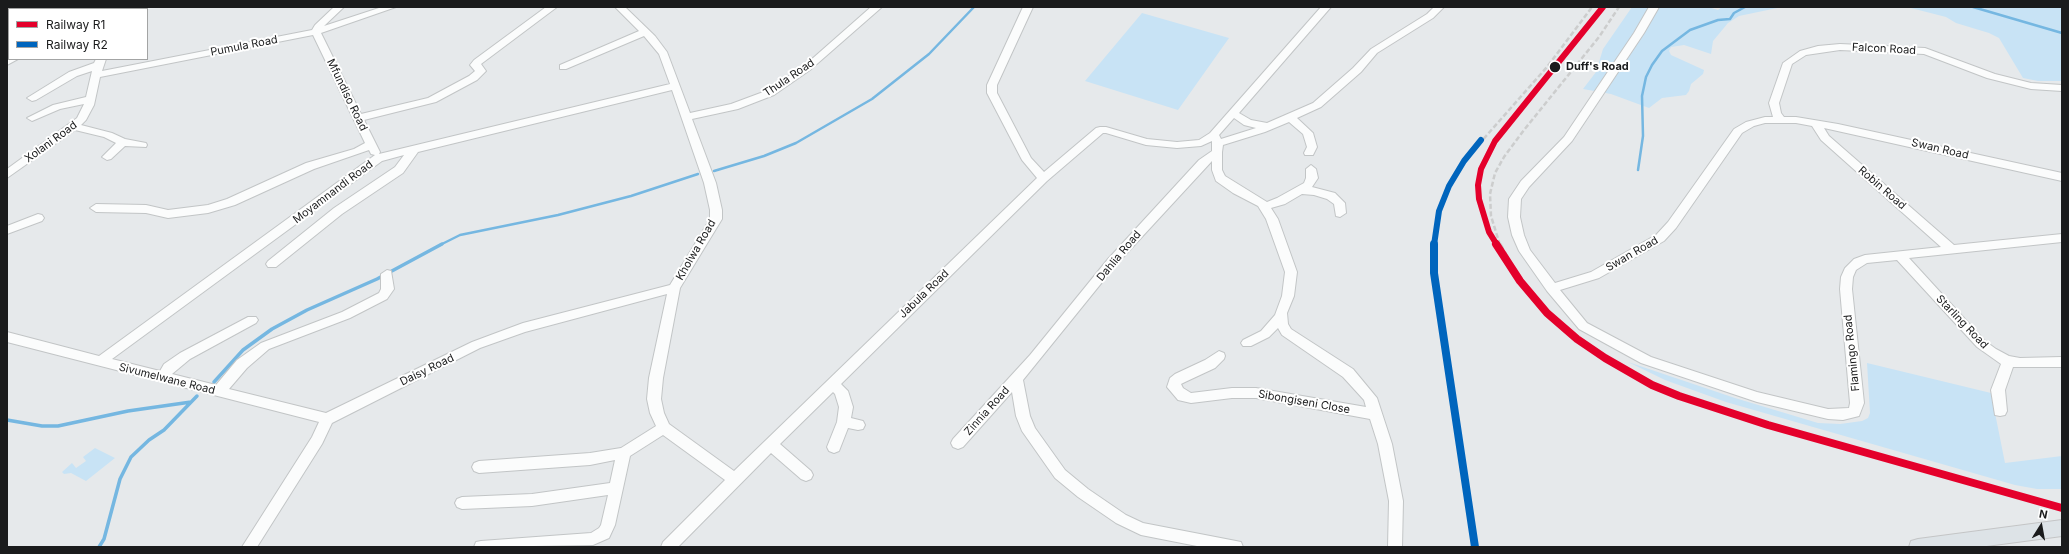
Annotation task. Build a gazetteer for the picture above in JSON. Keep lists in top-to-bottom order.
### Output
{
  "streets": {
    "street": [
      "Pumula Road",
      "Falcon Road",
      "Thula Road",
      "Mfundiso Road",
      "Xolani Road",
      "Swan Road",
      "Robin Road",
      "Moyamnandi Road",
      "Kholwa Road",
      "Dahlia Road",
      "Jabula Road",
      "Starling Road",
      "Flamingo Road",
      "Daisy Road",
      "Sivumelwane Road",
      "Sibongiseni Close",
      "Zinnia Road"
    ]
  },
  "crossings": [
    ["Pumula Road", "Mfundiso Road"],
    ["Pumula Road", "Xolani Road"],
    ["Falcon Road", "Swan Road"],
    ["Thula Road", "Kholwa Road"],
    ["Mfundiso Road", "Moyamnandi Road"],
    ["Swan Road", "Robin Road"],
    ["Swan Road", "Flamingo Road"],
    ["Robin Road", "Flamingo Road"],
    ["Moyamnandi Road", "Kholwa Road"],
    ["Moyamnandi Road", "Sivumelwane Road"],
    ["Kholwa Road", "Jabula Road"],
    ["Kholwa Road", "Daisy Road"],
    ["Dahlia Road", "Jabula Road"],
    ["Dahlia Road", "Zinnia Road"],
    ["Starling Road", "Flamingo Road"],
    ["Daisy Road", "Sivumelwane Road"]
  ],
  "places": ["Duff's Road"],
  "lines": ["rail line R1", "rail line R2"],
  "legend": ["Railway R1", "Railway R2"],
  "north": "top"
}
